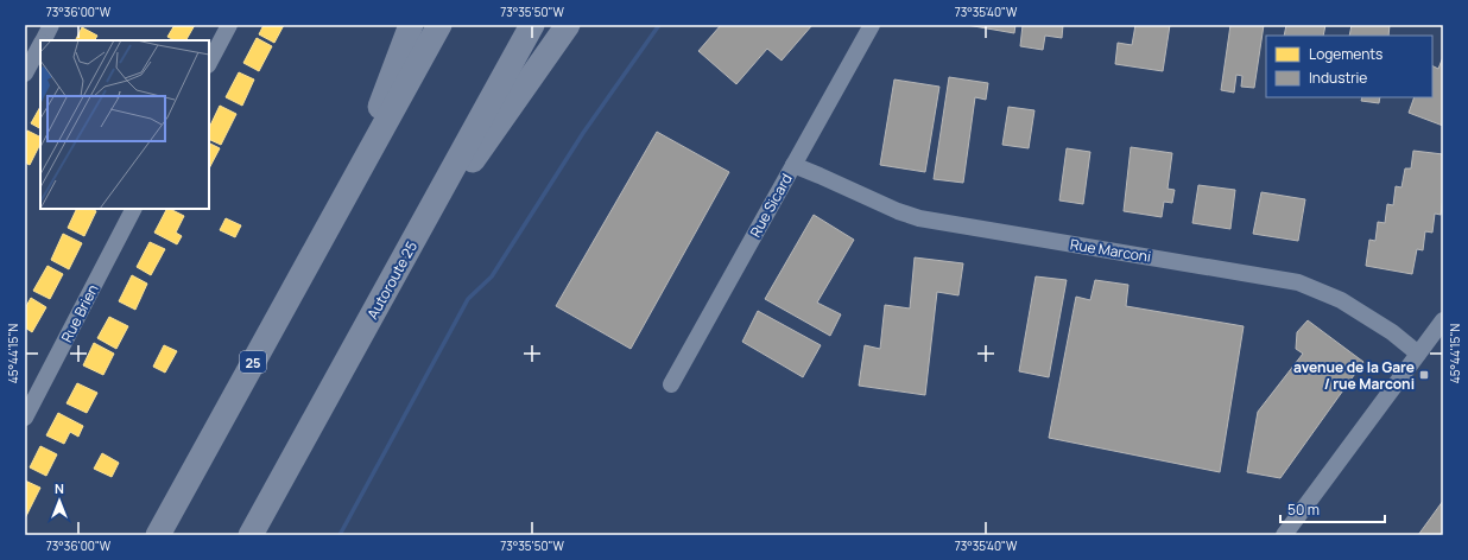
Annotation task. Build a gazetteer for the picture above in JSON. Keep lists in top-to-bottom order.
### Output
{
  "streets": {
    "highway": ["Autoroute 25", "25"],
    "street": ["Rue Sicard", "Rue Marconi", "Rue Brien"]
  },
  "crossings": [
    ["Rue Sicard", "Rue Marconi"]
  ],
  "places": {
    "transit": ["avenue de la Gare / rue Marconi"]
  },
  "legend": ["Logements", "Industrie"],
  "scale_bar": "50 m",
  "north": "top",
  "coordinates": [
    "73°36'00\"W",
    "73°35'50\"W",
    "73°35'40\"W",
    "45°44'15\"N"
  ]
}
